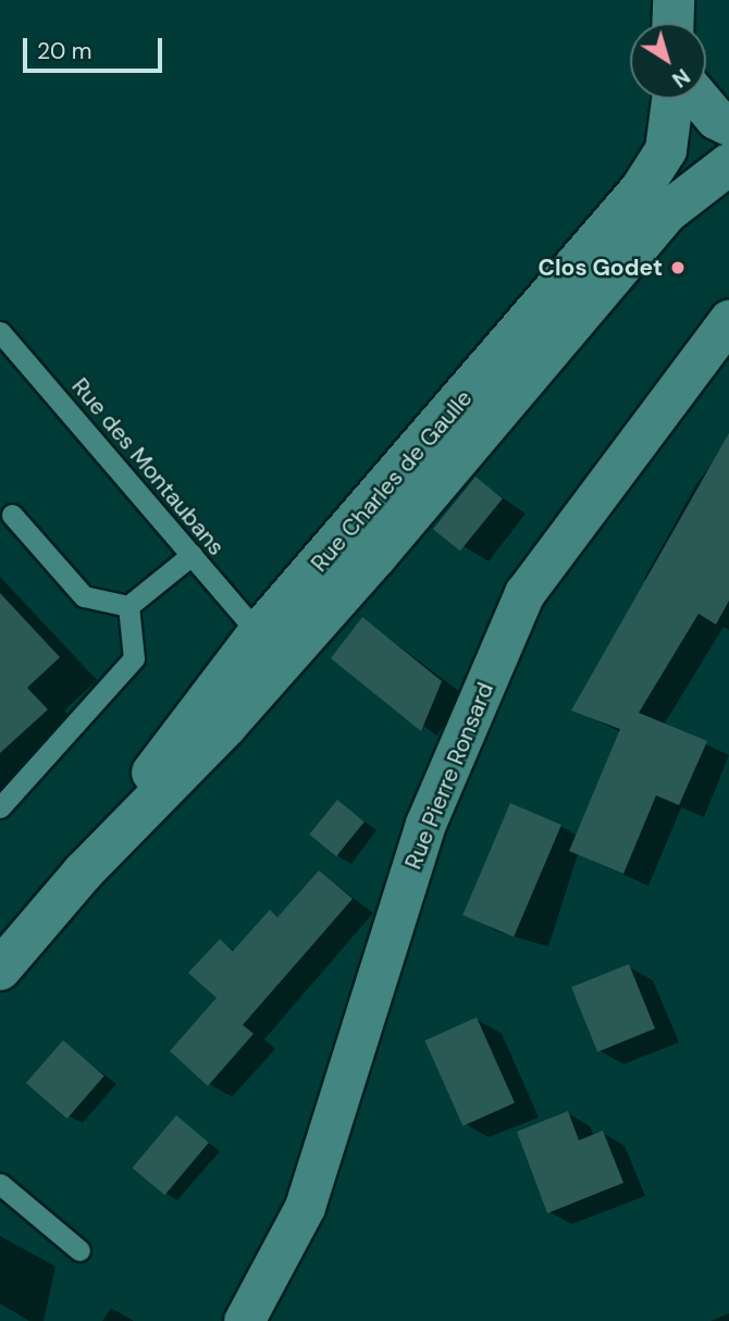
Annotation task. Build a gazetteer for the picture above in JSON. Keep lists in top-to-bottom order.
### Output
{
  "streets": {
    "street": ["Rue Charles de Gaulle", "Rue Pierre Ronsard"],
    "lane": ["Rue des Montaubans"]
  },
  "crossings": [
    ["Rue des Montaubans", "Rue Charles de Gaulle"]
  ],
  "places": ["Clos Godet"],
  "scale_bar": "20 m",
  "north": "bottom right"
}
